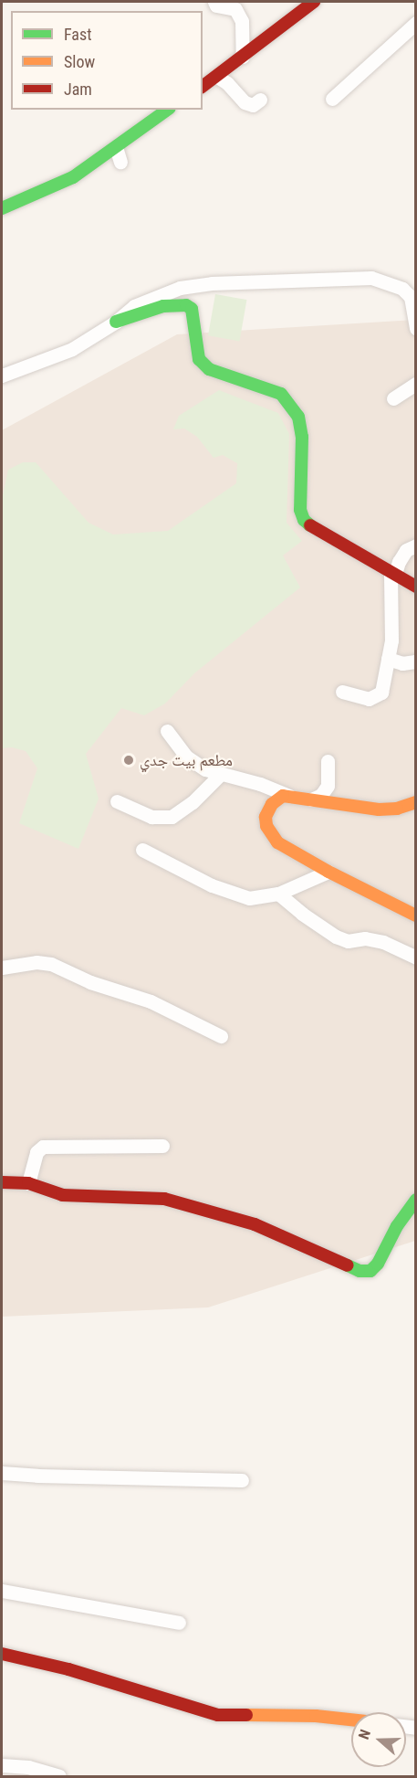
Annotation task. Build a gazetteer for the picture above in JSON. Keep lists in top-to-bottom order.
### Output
{
  "places": ["مطعم بيت جدي"],
  "legend": ["Fast", "Slow", "Jam"],
  "north": "left"
}
